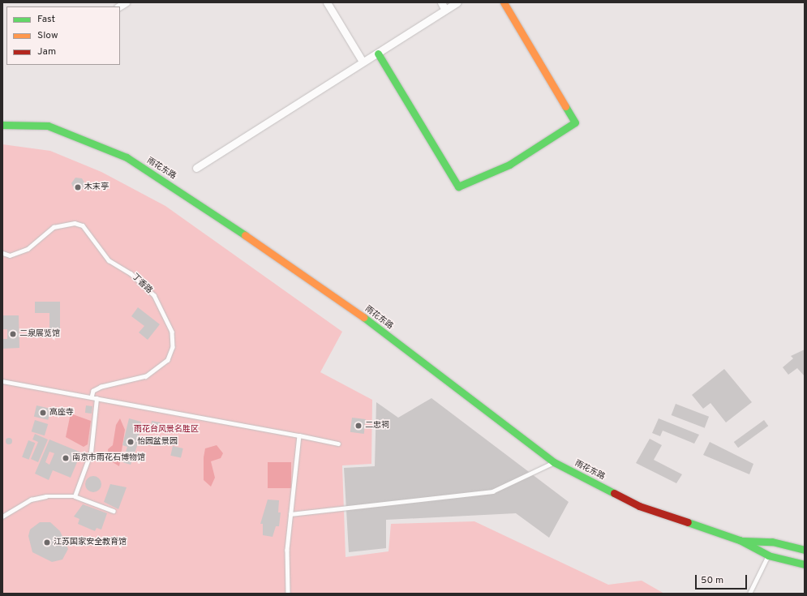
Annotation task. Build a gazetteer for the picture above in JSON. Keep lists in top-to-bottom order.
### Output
{
  "streets": {
    "main road": ["雨花东路"],
    "lane": ["丁香路"]
  },
  "parks": ["雨花台风景名胜区"],
  "places": [
    "木末亭",
    "二泉展览馆",
    "高座寺",
    "二忠祠",
    "怡园盆景园",
    "南京市雨花石博物馆",
    "江苏国家安全教育馆"
  ],
  "legend": ["Fast", "Slow", "Jam"],
  "scale_bar": "50 m"
}
